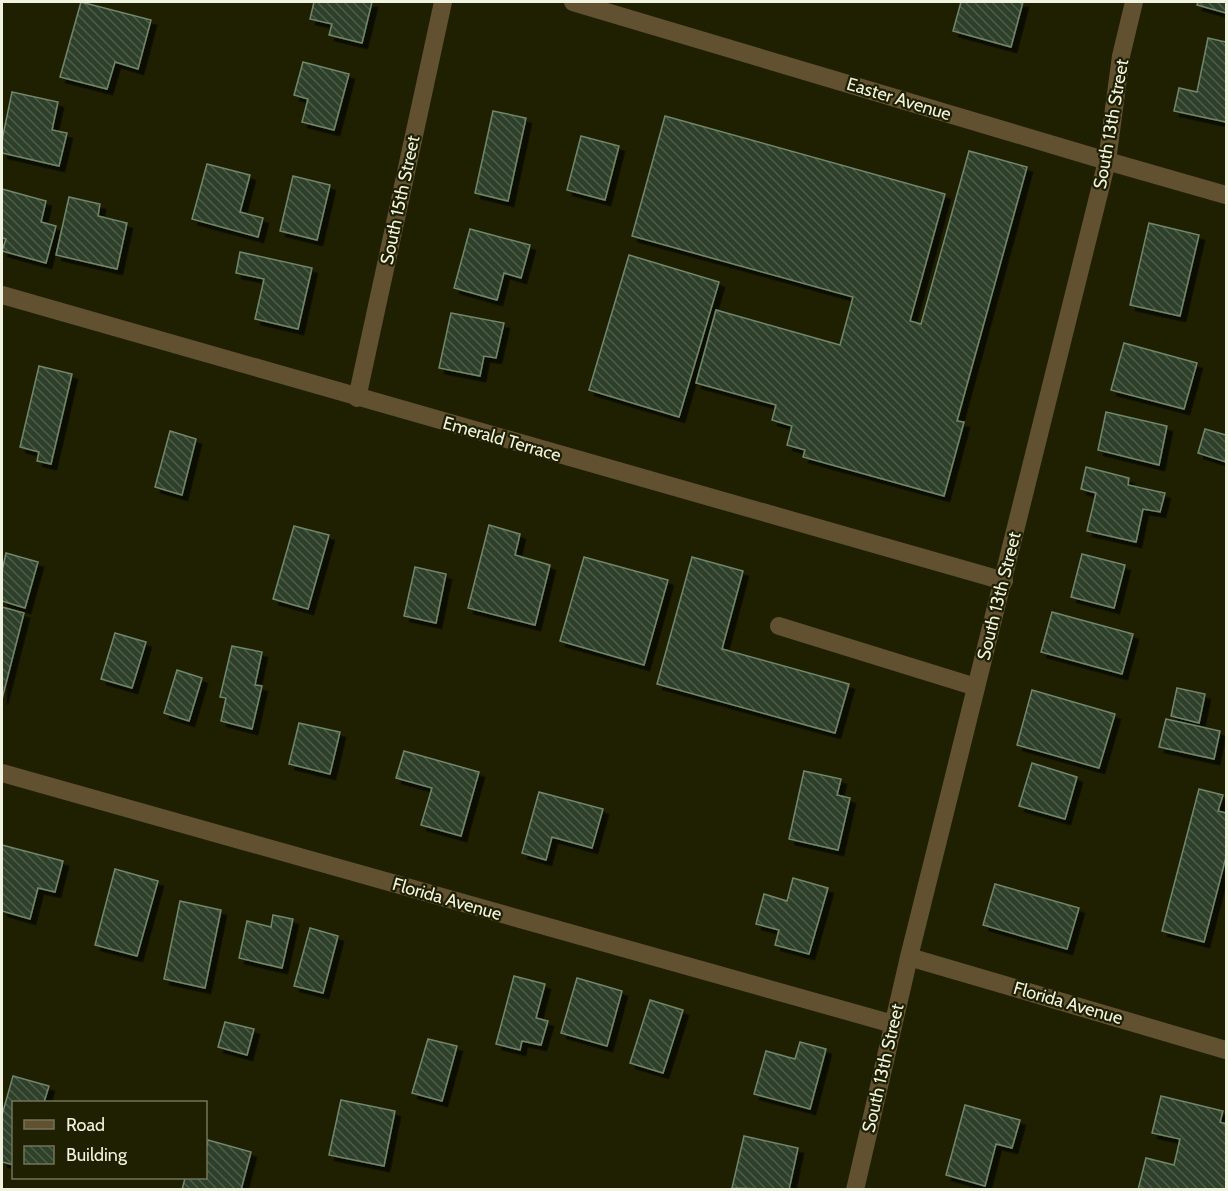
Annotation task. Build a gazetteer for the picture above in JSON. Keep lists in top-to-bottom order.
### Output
{
  "streets": {
    "street": [
      "Easter Avenue",
      "South 13th Street",
      "South 15th Street",
      "Emerald Terrace",
      "Florida Avenue"
    ]
  },
  "crossings": [
    ["Easter Avenue", "South 13th Street"],
    ["South 13th Street", "Emerald Terrace"],
    ["South 13th Street", "Florida Avenue"],
    ["South 15th Street", "Emerald Terrace"]
  ],
  "legend": ["Road", "Building"]
}
